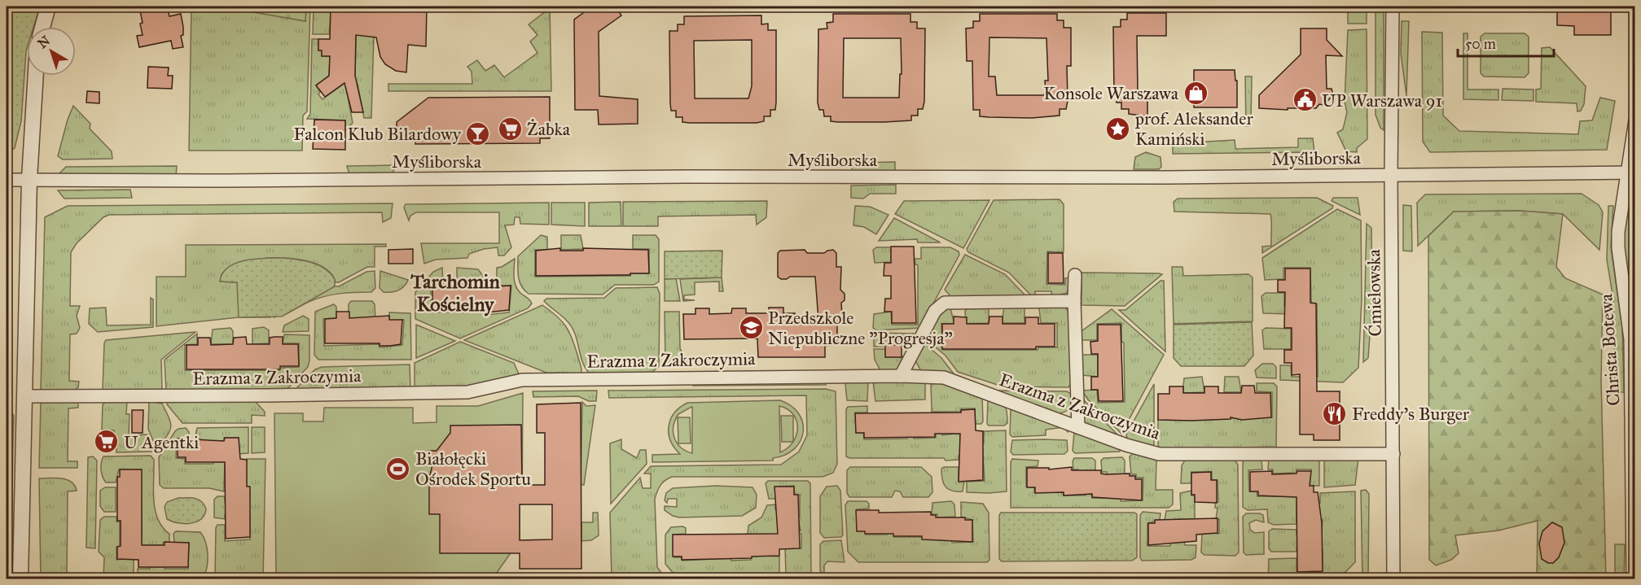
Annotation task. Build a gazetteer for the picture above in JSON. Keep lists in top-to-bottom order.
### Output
{
  "streets": {
    "street": [
      "Myśliborska",
      "Ćmielowska",
      "Christa Botewa",
      "Erazma z Zakroczymia"
    ]
  },
  "crossings": [
    ["Myśliborska", "Ćmielowska"],
    ["Myśliborska", "Christa Botewa"],
    ["Ćmielowska", "Erazma z Zakroczymia"]
  ],
  "districts": ["Tarchomin Kościelny"],
  "places": {
    "shop": ["Konsole Warszawa"],
    "public building": ["UP Warszawa 91"],
    "supermarket": ["Żabka", "U Agentki"],
    "place": ["prof. Aleksander Kamiński"],
    "bar": ["Falcon Klub Bilardowy"],
    "school or university": ["Przedszkole Niepubliczne \"Progresja\""],
    "restaurant": ["Freddy's Burger"],
    "sports": ["Białołęcki Ośrodek Sportu"]
  },
  "scale_bar": "50 m",
  "north": "top left"
}
